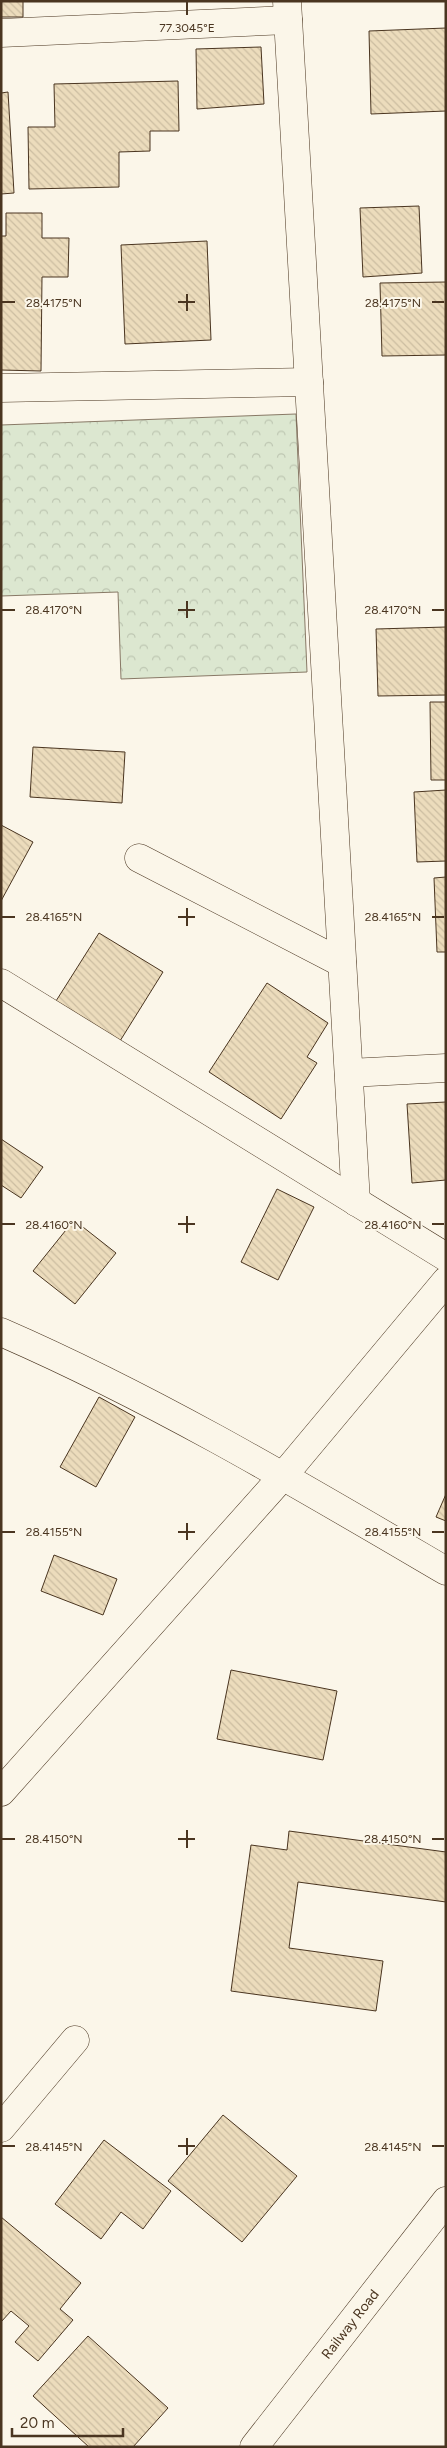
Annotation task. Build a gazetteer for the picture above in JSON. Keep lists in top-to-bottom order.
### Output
{
  "streets": {
    "street": ["Railway Road"]
  },
  "scale_bar": "20 m",
  "coordinates": [
    "77.3045°E",
    "28.4175°N",
    "28.4170°N",
    "28.4165°N",
    "28.4160°N",
    "28.4155°N",
    "28.4150°N",
    "28.4145°N"
  ]
}
